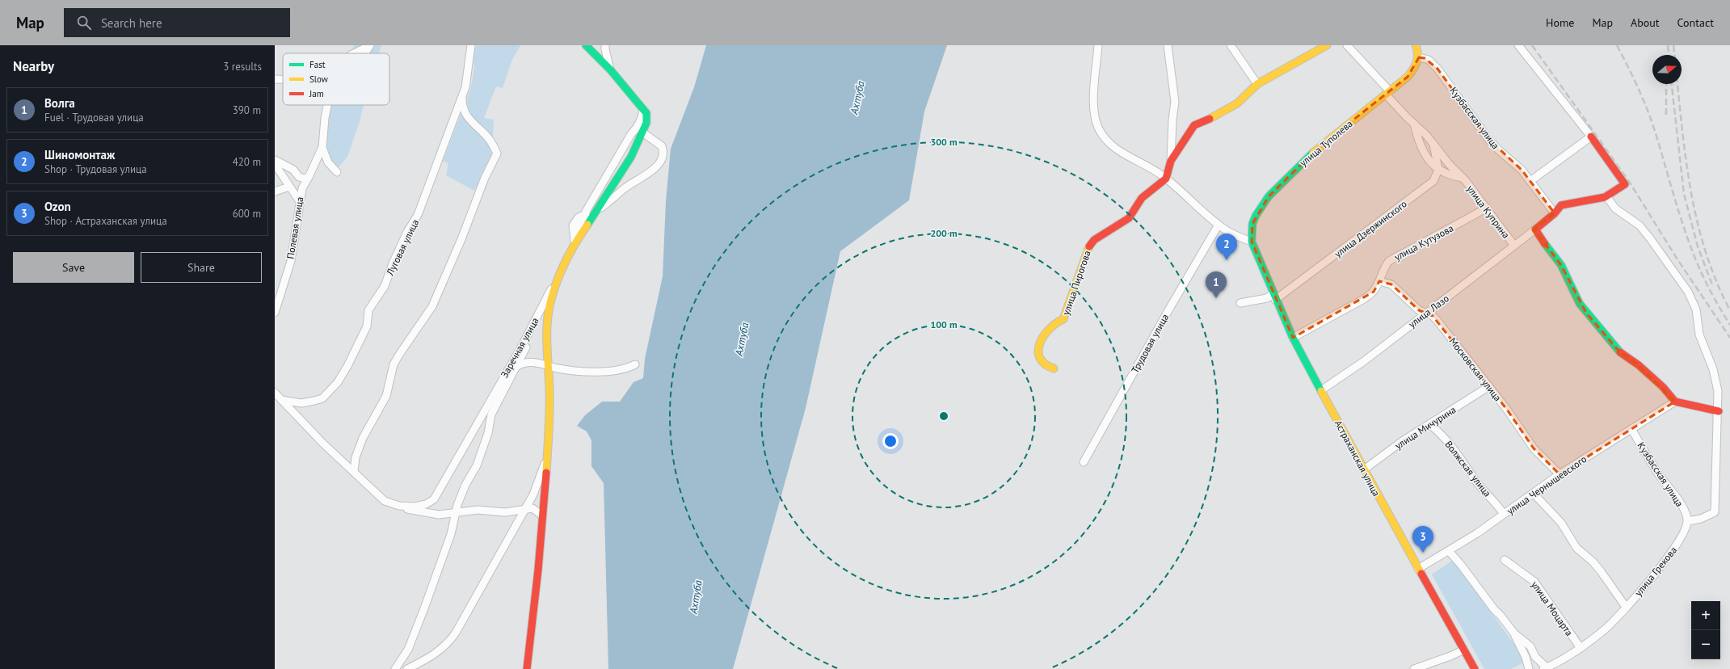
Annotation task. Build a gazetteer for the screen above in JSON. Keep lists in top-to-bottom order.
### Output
{
  "streets": {
    "street": [
      "Кузбасская улица",
      "улица Туполева",
      "улица Куприна",
      "Полевая улица",
      "улица Дзержинского",
      "улица Кутузова",
      "Луговая улица",
      "улица Пирогова",
      "улица Лазо",
      "Трудовая улица",
      "Заречная улица",
      "Московская улица",
      "улица Мичурина",
      "Астраханская улица",
      "Волжская улица",
      "улица Чернышевского",
      "улица Грекова",
      "улица Моцарта"
    ]
  },
  "crossings": [
    ["Кузбасская улица", "улица Туполева"],
    ["Кузбасская улица", "улица Чернышевского"],
    ["Кузбасская улица", "улица Грекова"],
    ["улица Туполева", "улица Куприна"],
    ["улица Туполева", "Астраханская улица"],
    ["улица Куприна", "улица Дзержинского"],
    ["улица Куприна", "улица Кутузова"],
    ["улица Куприна", "улица Лазо"],
    ["улица Дзержинского", "Астраханская улица"],
    ["улица Кутузова", "Московская улица"],
    ["улица Кутузова", "Астраханская улица"],
    ["улица Лазо", "Московская улица"],
    ["улица Лазо", "Астраханская улица"],
    ["Московская улица", "улица Мичурина"],
    ["Московская улица", "улица Чернышевского"],
    ["улица Мичурина", "Астраханская улица"],
    ["улица Мичурина", "Волжская улица"],
    ["Астраханская улица", "улица Чернышевского"],
    ["Волжская улица", "улица Чернышевского"],
    ["улица Грекова", "улица Моцарта"]
  ],
  "water": ["Ахтуба"],
  "legend": ["Fast", "Slow", "Jam"],
  "north": "right",
  "page": {
    "header": "Map",
    "search": "Search here",
    "nav": [
      "Home",
      "Map",
      "About",
      "Contact"
    ],
    "heading": ["Nearby", "3 results"],
    "list": [
      {
        "mark": "1",
        "name": "Волга",
        "note": "Fuel · Трудовая улица",
        "value": "390 m"
      },
      {
        "mark": "2",
        "name": "Шиномонтаж",
        "note": "Shop · Трудовая улица",
        "value": "420 m"
      },
      {
        "mark": "3",
        "name": "Ozon",
        "note": "Shop · Астраханская улица",
        "value": "600 m"
      }
    ],
    "pins": ["2", "1", "3"],
    "buttons": ["Save", "Share"],
    "map_buttons": ["+", "−"]
  },
  "rings": ["300 m", "200 m", "100 m"]
}
